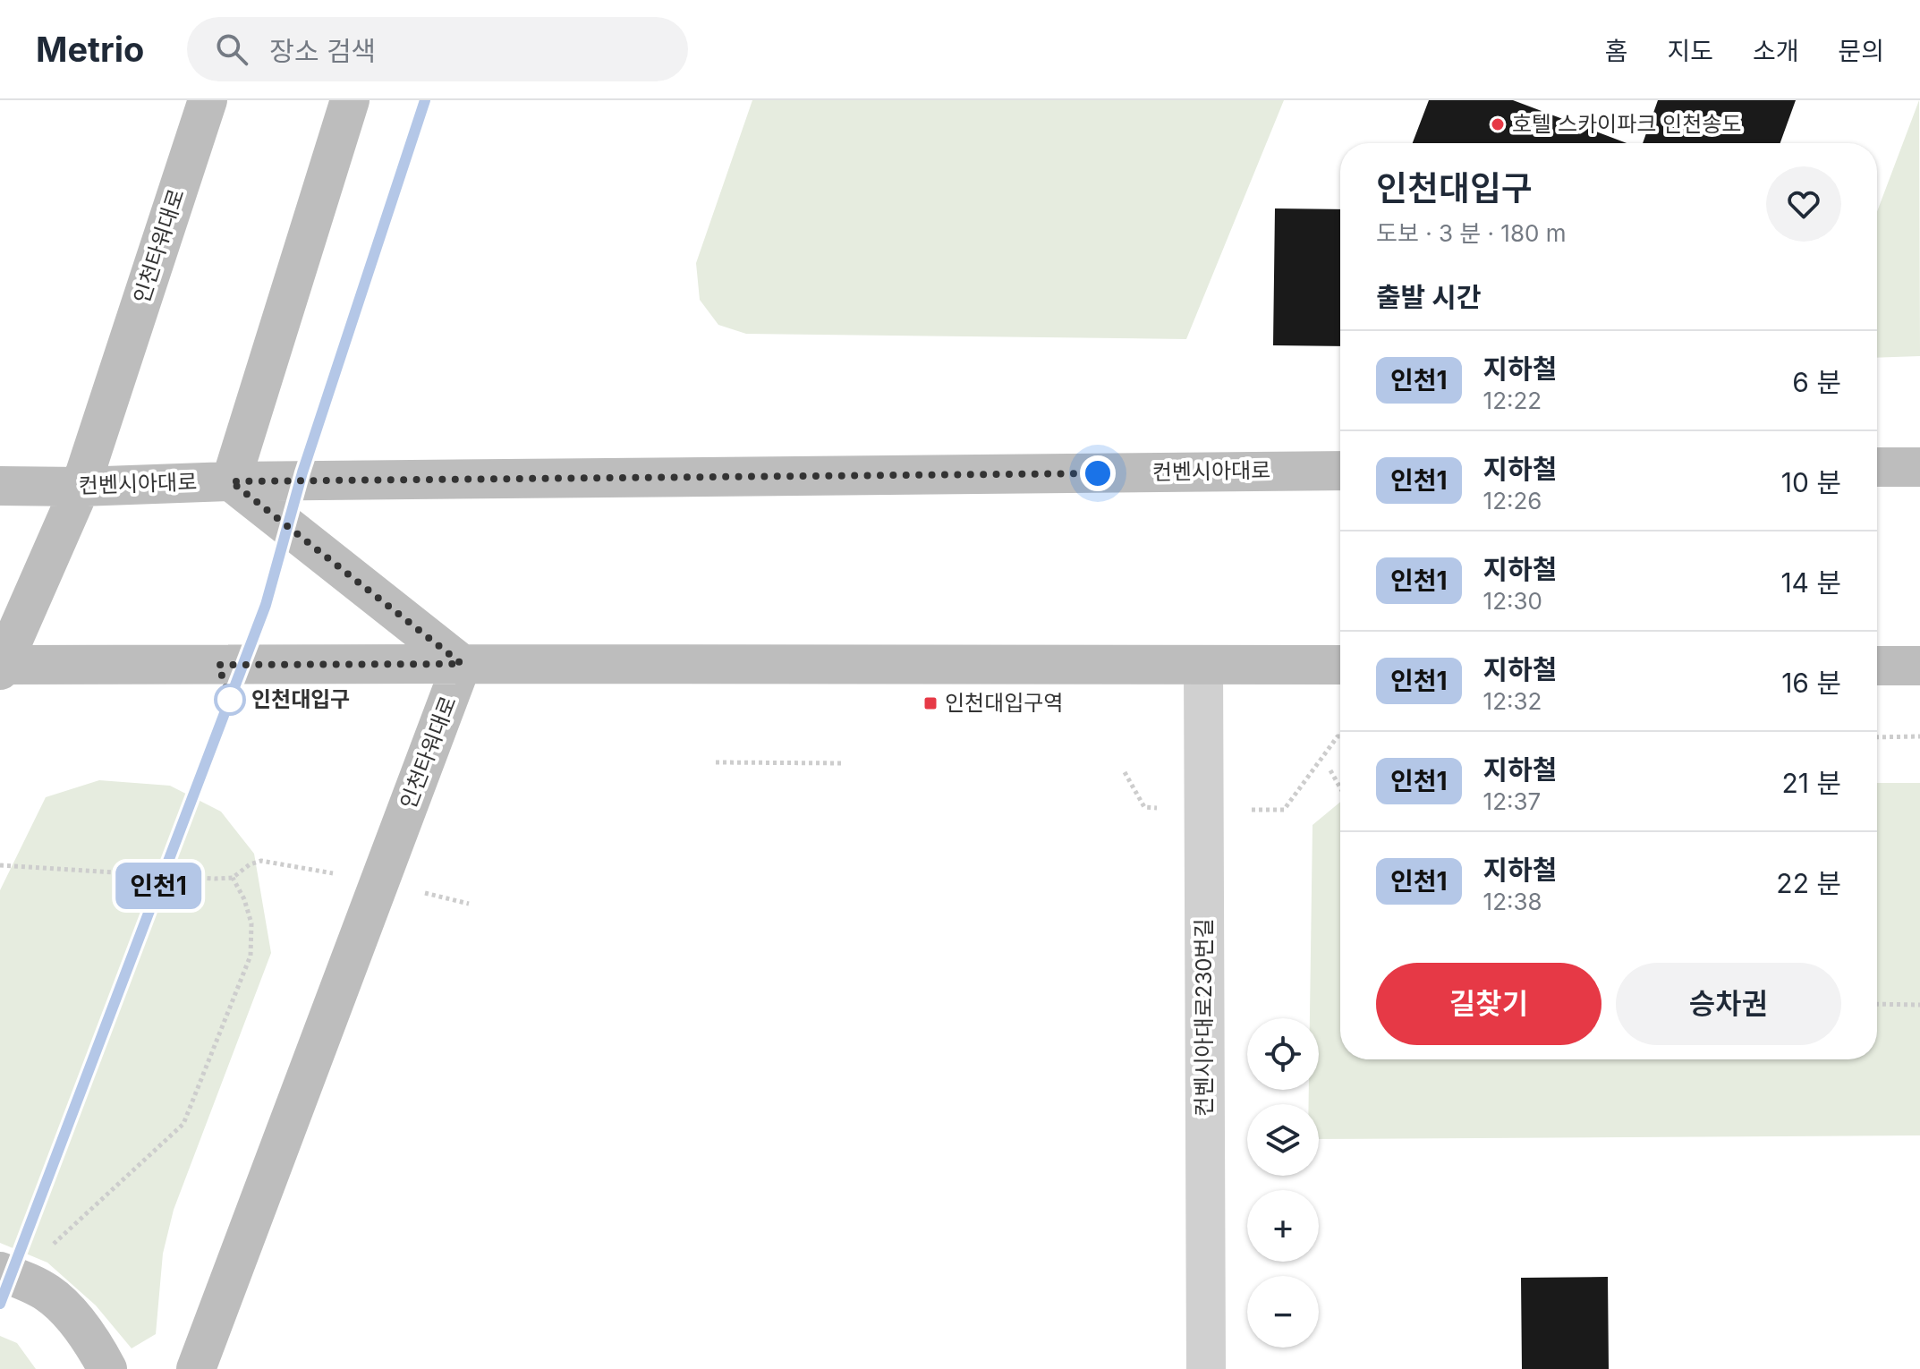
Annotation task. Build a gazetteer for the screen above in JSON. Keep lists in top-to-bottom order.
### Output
{
  "streets": {
    "main road": ["인천타워대로", "컨벤시아대로"],
    "street": ["컨벤시아대로230번길"]
  },
  "crossings": [
    ["인천타워대로", "컨벤시아대로"]
  ],
  "places": {
    "other": ["호텔 스카이파크 인천송도", "인천대입구"],
    "transit": ["인천대입구역"]
  },
  "lines": ["metro line 인천1"],
  "page": {
    "header": "Metrio",
    "search": "장소 검색",
    "nav": [
      "홈",
      "지도",
      "소개",
      "문의"
    ],
    "on_map": "인천1",
    "heading": [
      ["인천대입구", "도보 · 3 분 · 180 m"],
      "출발 시간"
    ],
    "list": [
      {
        "mark": "인천1",
        "name": "지하철",
        "note": "12:22",
        "value": "6 분"
      },
      {
        "mark": "인천1",
        "name": "지하철",
        "note": "12:26",
        "value": "10 분"
      },
      {
        "mark": "인천1",
        "name": "지하철",
        "note": "12:30",
        "value": "14 분"
      },
      {
        "mark": "인천1",
        "name": "지하철",
        "note": "12:32",
        "value": "16 분"
      },
      {
        "mark": "인천1",
        "name": "지하철",
        "note": "12:37",
        "value": "21 분"
      },
      {
        "mark": "인천1",
        "name": "지하철",
        "note": "12:38",
        "value": "22 분"
      }
    ],
    "buttons": ["길찾기", "승차권"],
    "map_buttons": ["+", "−"]
  }
}
